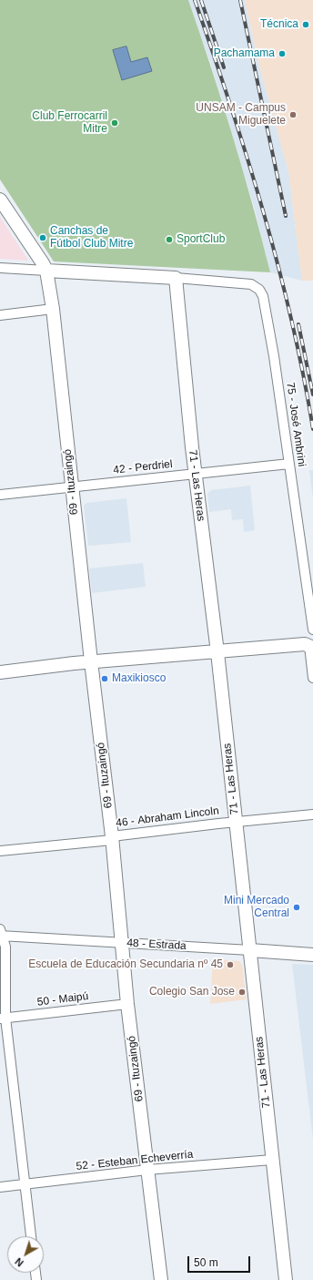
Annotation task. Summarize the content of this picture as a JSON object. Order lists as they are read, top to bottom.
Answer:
{
  "streets": {
    "street": [
      "75 - José Ambrini",
      "42 - Perdriel",
      "69 - Ituzaingó",
      "71 - Las Heras",
      "46 - Abraham Lincoln",
      "48 - Estrada",
      "50 - Maipú",
      "52 - Esteban Echeverría"
    ]
  },
  "crossings": [
    ["75 - José Ambrini", "42 - Perdriel"],
    ["75 - José Ambrini", "71 - Las Heras"],
    ["42 - Perdriel", "69 - Ituzaingó"],
    ["42 - Perdriel", "71 - Las Heras"],
    ["69 - Ituzaingó", "46 - Abraham Lincoln"],
    ["69 - Ituzaingó", "48 - Estrada"],
    ["69 - Ituzaingó", "50 - Maipú"],
    ["69 - Ituzaingó", "52 - Esteban Echeverría"],
    ["71 - Las Heras", "46 - Abraham Lincoln"],
    ["71 - Las Heras", "48 - Estrada"],
    ["71 - Las Heras", "52 - Esteban Echeverría"]
  ],
  "places": [
    "Técnica",
    "Pachamama",
    "UNSAM - Campus Miguelete",
    "Club Ferrocarril Mitre",
    "Canchas de Fútbol Club Mitre",
    "SportClub",
    "Maxikiosco",
    "Mini Mercado Central",
    "Escuela de Educación Secundaria nº 45",
    "Colegio San Jose"
  ],
  "scale_bar": "50 m",
  "north": "bottom left"
}
